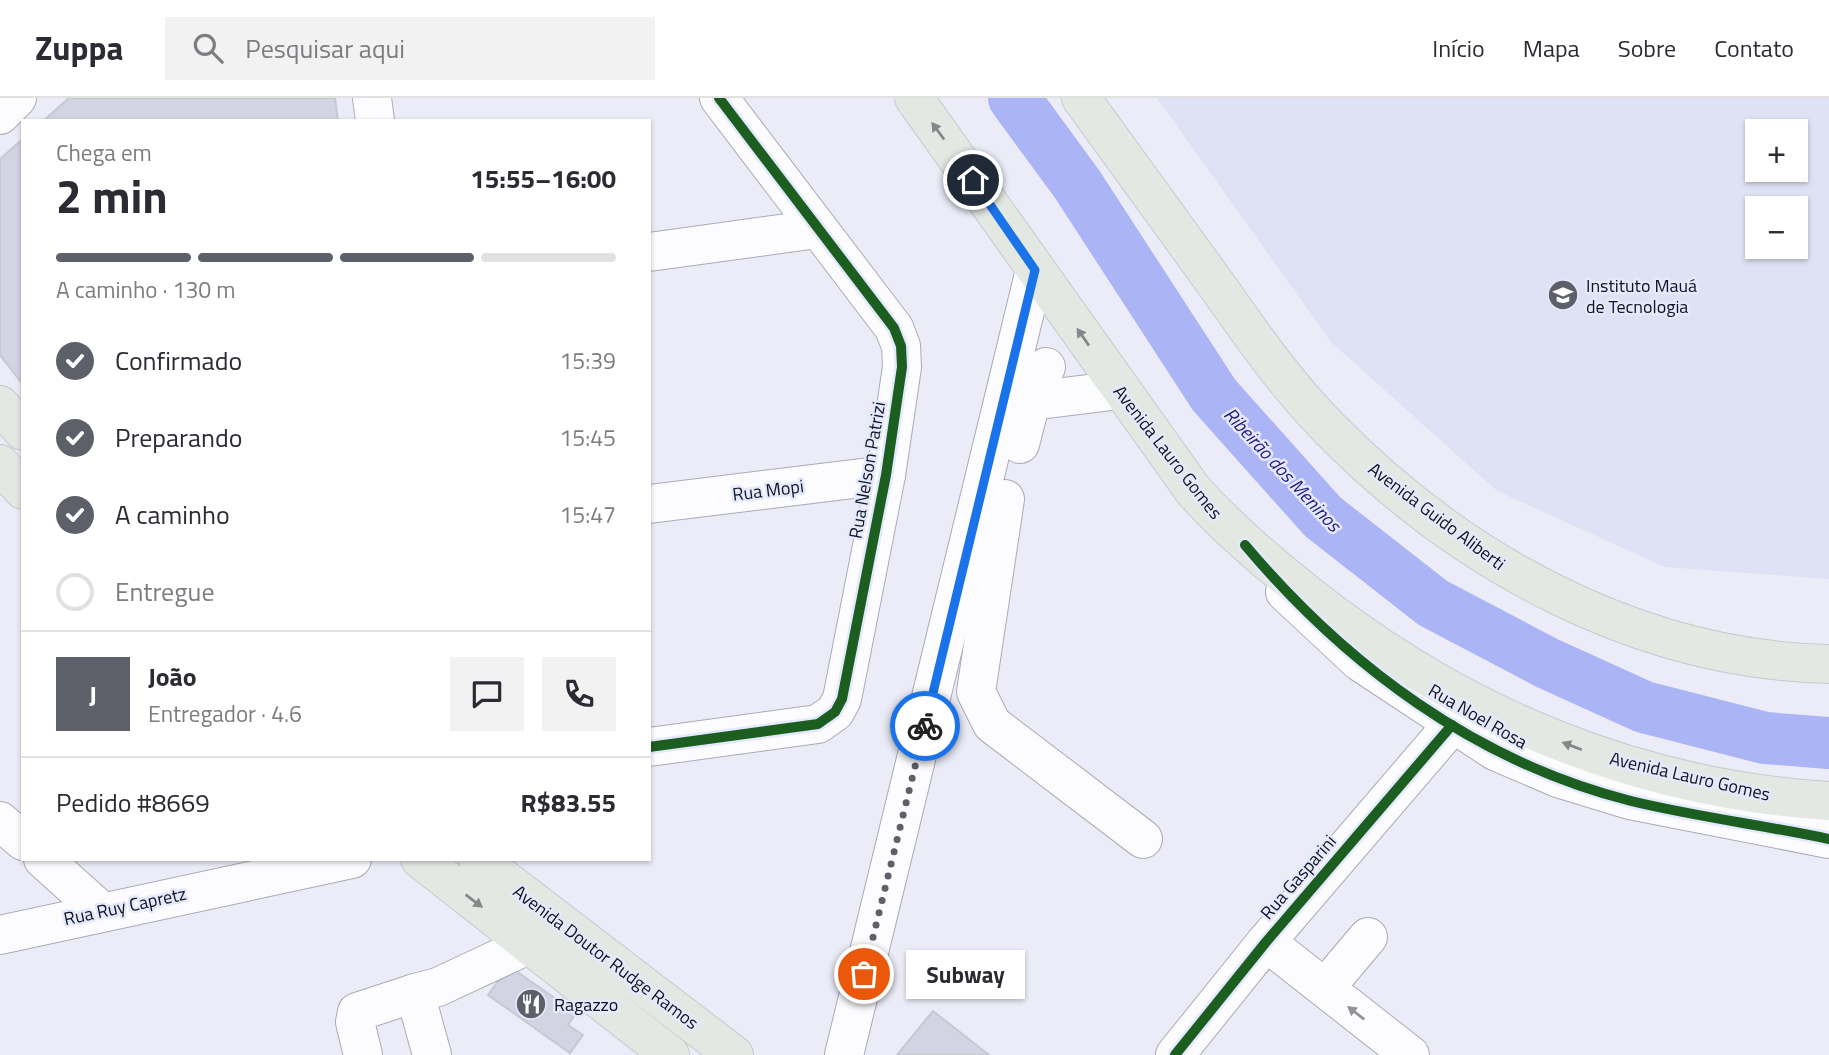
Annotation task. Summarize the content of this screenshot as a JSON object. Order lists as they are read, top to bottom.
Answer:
{
  "streets": {
    "main road": ["Avenida Lauro Gomes", "Avenida Guido Aliberti", "Avenida Doutor Rudge Ramos"],
    "street": [
      "Rua Nelson Patrizi",
      "Rua Mopi",
      "Rua Noel Rosa",
      "Rua Gasparini",
      "Rua Ruy Capretz"
    ]
  },
  "crossings": [
    ["Avenida Lauro Gomes", "Rua Noel Rosa"],
    ["Rua Nelson Patrizi", "Rua Mopi"],
    ["Rua Noel Rosa", "Rua Gasparini"]
  ],
  "one_way": ["Avenida Lauro Gomes"],
  "water": ["Ribeirão dos Meninos"],
  "places": {
    "school or university": ["Instituto Mauá de Tecnologia"],
    "other": ["Subway"],
    "restaurant": ["Ragazzo"]
  },
  "page": {
    "header": "Zuppa",
    "search": "Pesquisar aqui",
    "nav": [
      "Início",
      "Mapa",
      "Sobre",
      "Contato"
    ],
    "map_buttons": ["+", "−"],
    "heading": ["2 min", "Chega em", "15:55–16:00"],
    "panel": [
      "João",
      "Entregador · 4.6",
      "Pedido #8669",
      "R$83.55"
    ],
    "bar": "A caminho · 130 m",
    "list": [
      ["Confirmado", "15:39"],
      ["Preparando", "15:45"],
      ["A caminho", "15:47"],
      "Entregue"
    ],
    "round": "J",
    "bubble": "Subway"
  }
}
